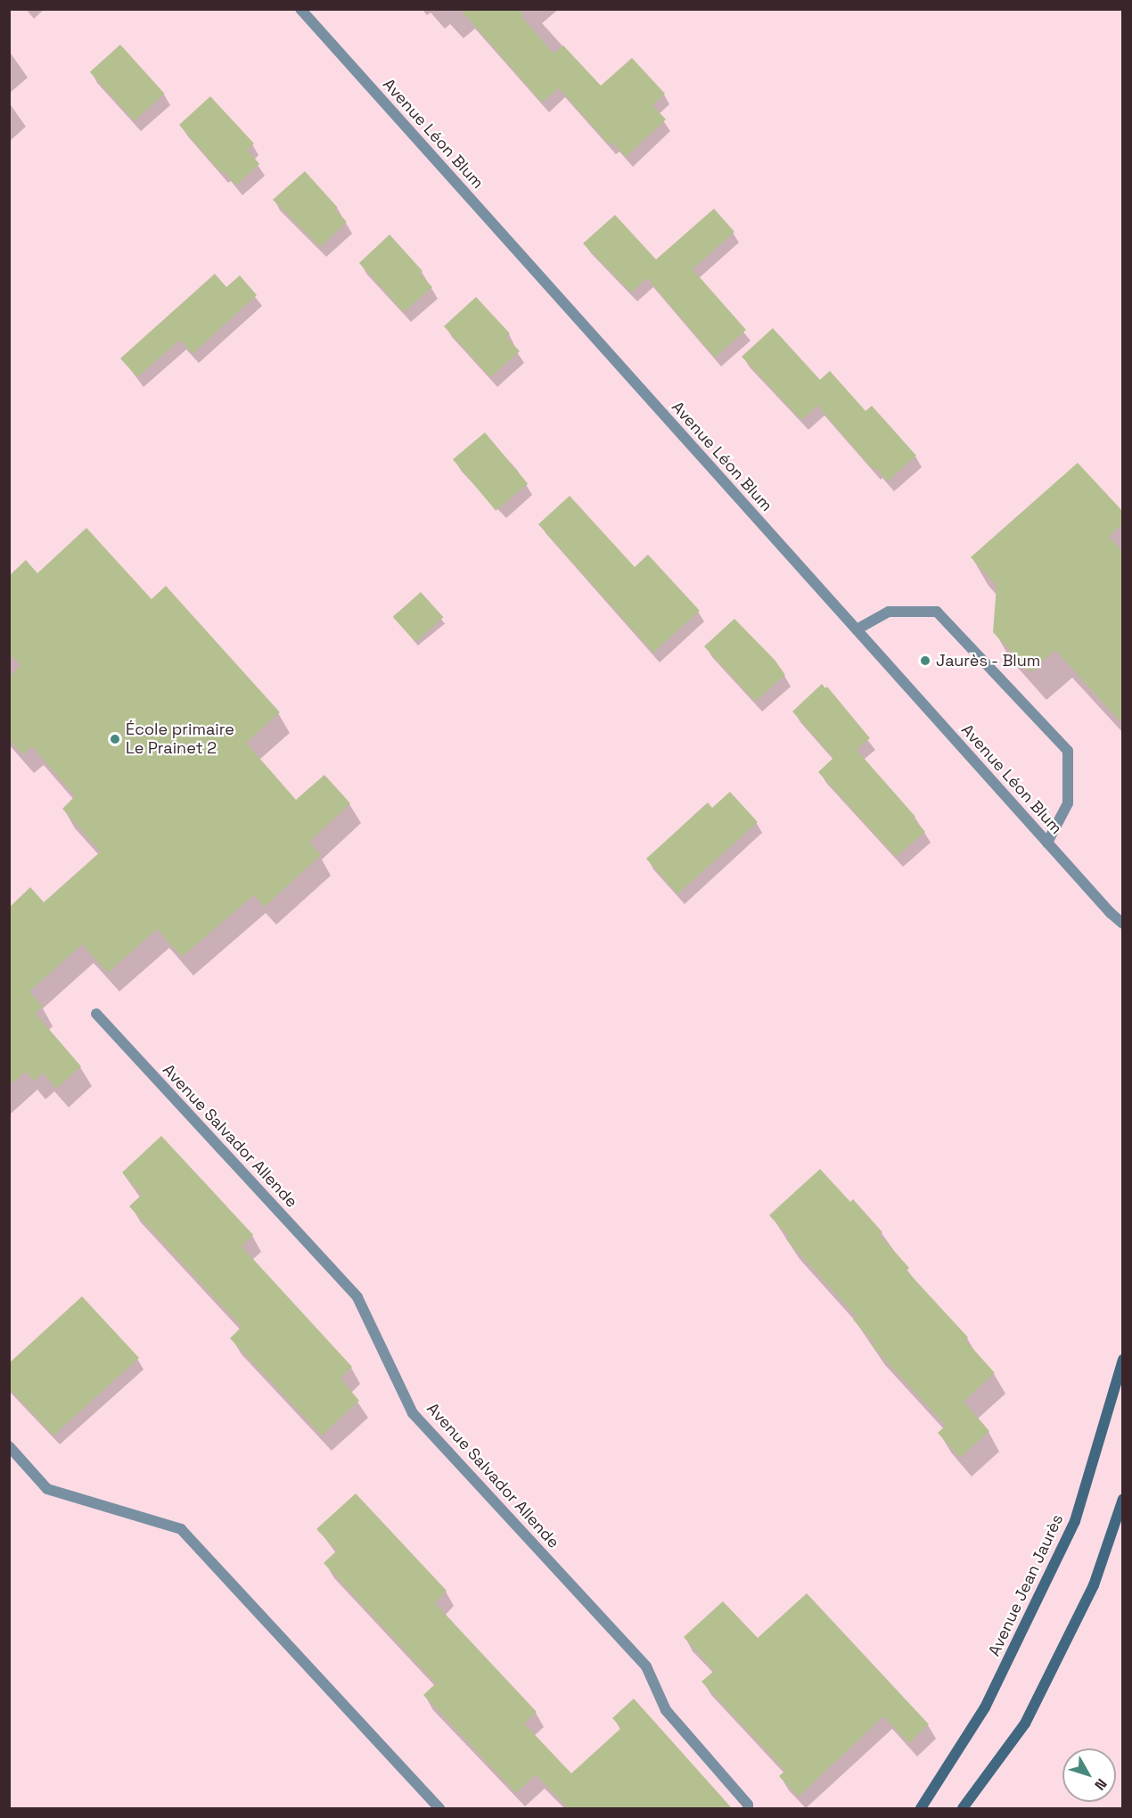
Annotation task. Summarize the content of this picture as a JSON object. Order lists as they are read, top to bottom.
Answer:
{
  "streets": {
    "main road": ["Avenue Jean Jaurès"],
    "street": ["Avenue Léon Blum", "Avenue Salvador Allende"]
  },
  "places": ["Jaurès - Blum", "École primaire Le Prainet 2"],
  "north": "bottom right"
}
